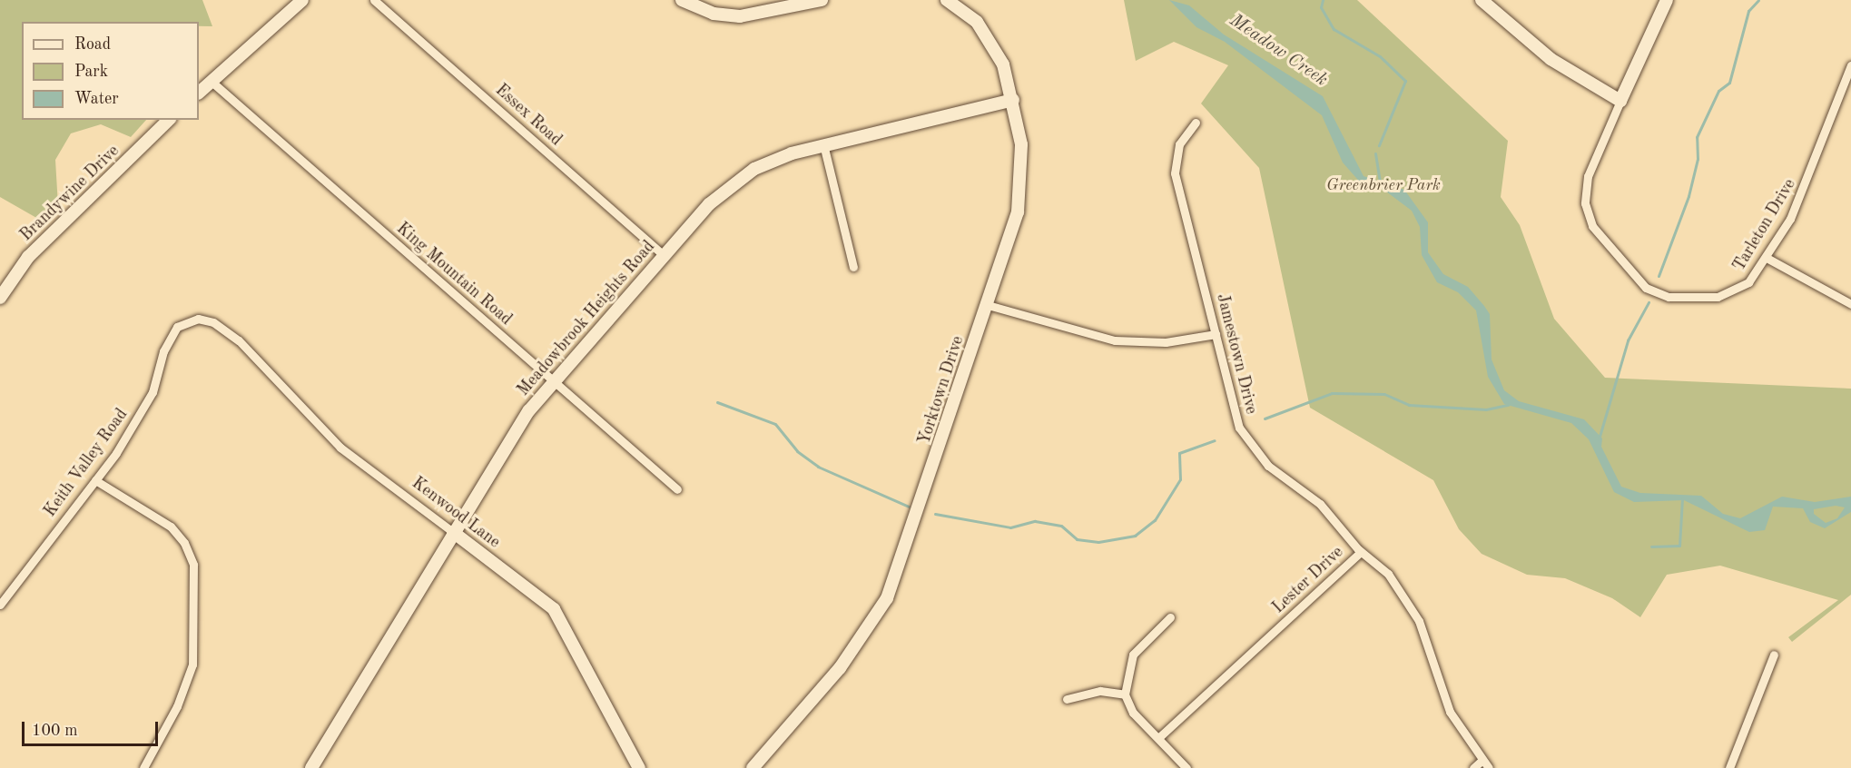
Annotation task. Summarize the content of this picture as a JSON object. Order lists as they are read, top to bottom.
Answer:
{
  "streets": {
    "street": [
      "Essex Road",
      "Brandywine Drive",
      "Tarleton Drive",
      "King Mountain Road",
      "Meadowbrook Heights Road",
      "Jamestown Drive",
      "Yorktown Drive",
      "Keith Valley Road",
      "Kenwood Lane",
      "Lester Drive"
    ]
  },
  "crossings": [
    ["Essex Road", "Meadowbrook Heights Road"],
    ["King Mountain Road", "Meadowbrook Heights Road"],
    ["Meadowbrook Heights Road", "Yorktown Drive"],
    ["Meadowbrook Heights Road", "Kenwood Lane"],
    ["Jamestown Drive", "Lester Drive"],
    ["Keith Valley Road", "Kenwood Lane"]
  ],
  "water": ["Meadow Creek"],
  "parks": ["Greenbrier Park"],
  "legend": ["Road", "Park", "Water"],
  "scale_bar": "100 m"
}
